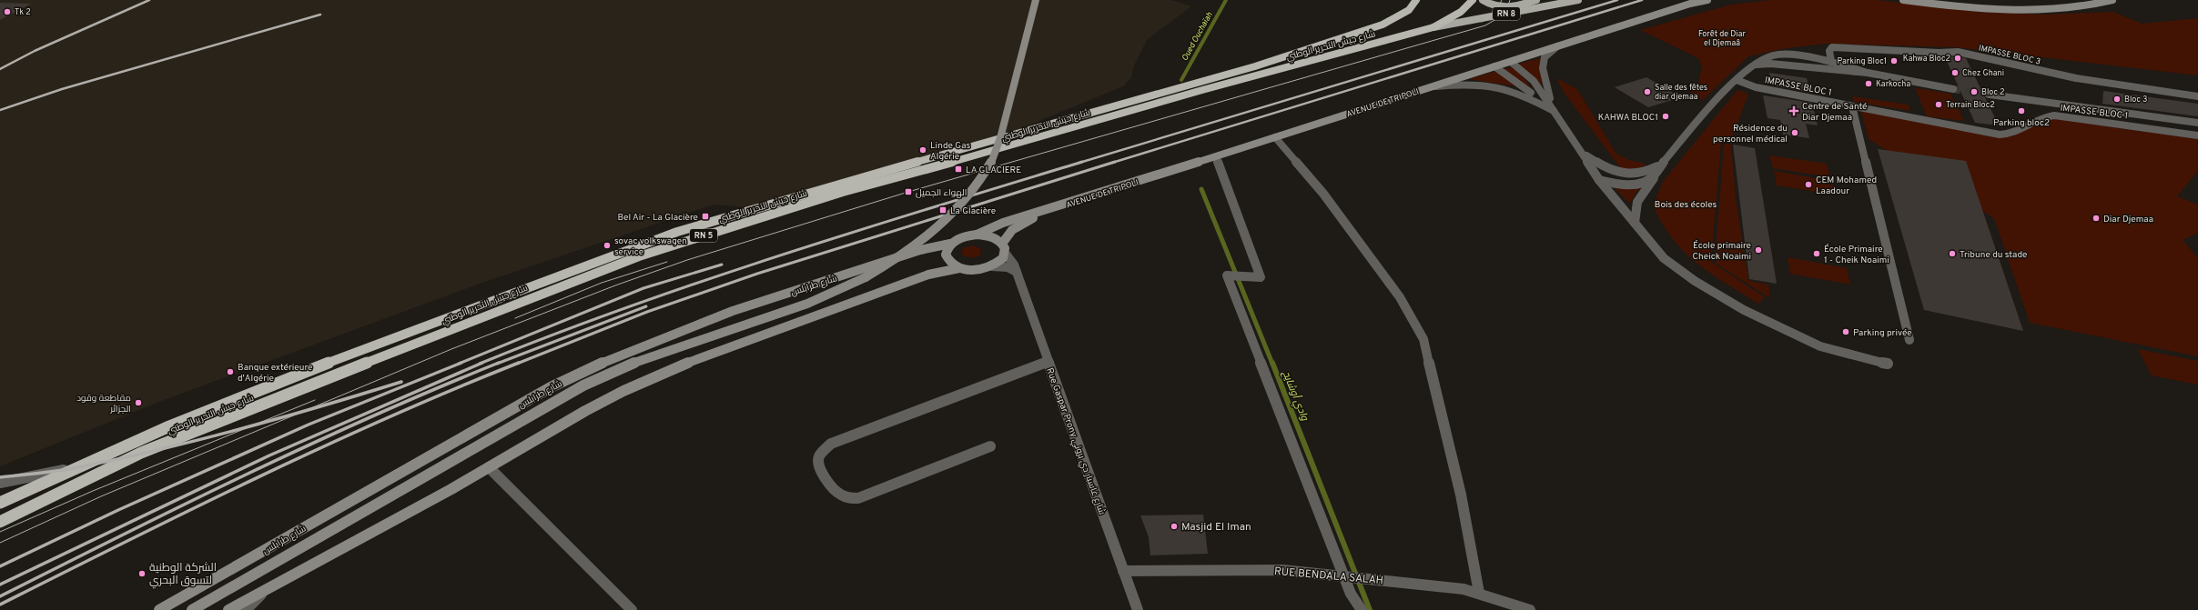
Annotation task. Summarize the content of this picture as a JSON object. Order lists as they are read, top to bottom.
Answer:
{
  "streets": {
    "highway": ["شارع جيش التحرير الوطني", "RN 5"],
    "main road": ["RN 8", "AVENUE DE TRIPOLI", "شارع طرابلس"],
    "street": [
      "IMPASSE BLOC 3",
      "IMPASSE BLOC 1",
      "Rue Gaspar Prony شارع غاسبار دي بروني",
      "RUE BENDALA SALAH"
    ]
  },
  "crossings": [
    ["RN 8", "شارع جيش التحرير الوطني"],
    ["RN 8", "RN 5"],
    ["شارع جيش التحرير الوطني", "RN 5"],
    ["AVENUE DE TRIPOLI", "شارع طرابلس"],
    ["AVENUE DE TRIPOLI", "Rue Gaspar Prony شارع غاسبار دي بروني"],
    ["شارع طرابلس", "Rue Gaspar Prony شارع غاسبار دي بروني"],
    ["Rue Gaspar Prony شارع غاسبار دي بروني", "RUE BENDALA SALAH"]
  ],
  "water": ["Oued Ouchaïah", "وادي أوشايح"],
  "parks": ["Forêt de Diar el Djemaâ", "Bois des écoles"],
  "places": {
    "other": [
      "Tk 2",
      "Kahwa Bloc2",
      "Parking Bloc1",
      "Chez Ghani",
      "Karkocha",
      "Salle des fêtes diar djemaa",
      "Bloc 2",
      "Bloc 3",
      "Terrain Bloc2",
      "Parking bloc2",
      "KAHWA BLOC1",
      "Résidence du personnel médical",
      "Linde Gas Algérie",
      "CEM Mohamed Laadour",
      "Diar Djemaa",
      "sovac volkswagen service",
      "École primaire Cheick Noaimi",
      "École Primaire 1 - Cheik Noaimi",
      "Tribune du stade",
      "Parking privée",
      "Banque extérieure d'Algérie",
      "مقاطعة وقود الجزائر",
      "Masjid El Iman",
      "الشركة الوطنية لتسوق البحري"
    ],
    "health": ["Centre de Santé Diar Djemaa"],
    "transit": [
      "LA GLACIERE",
      "الهواء الجميل",
      "La Glacière",
      "Bel Air - La Glacière"
    ]
  }
}
